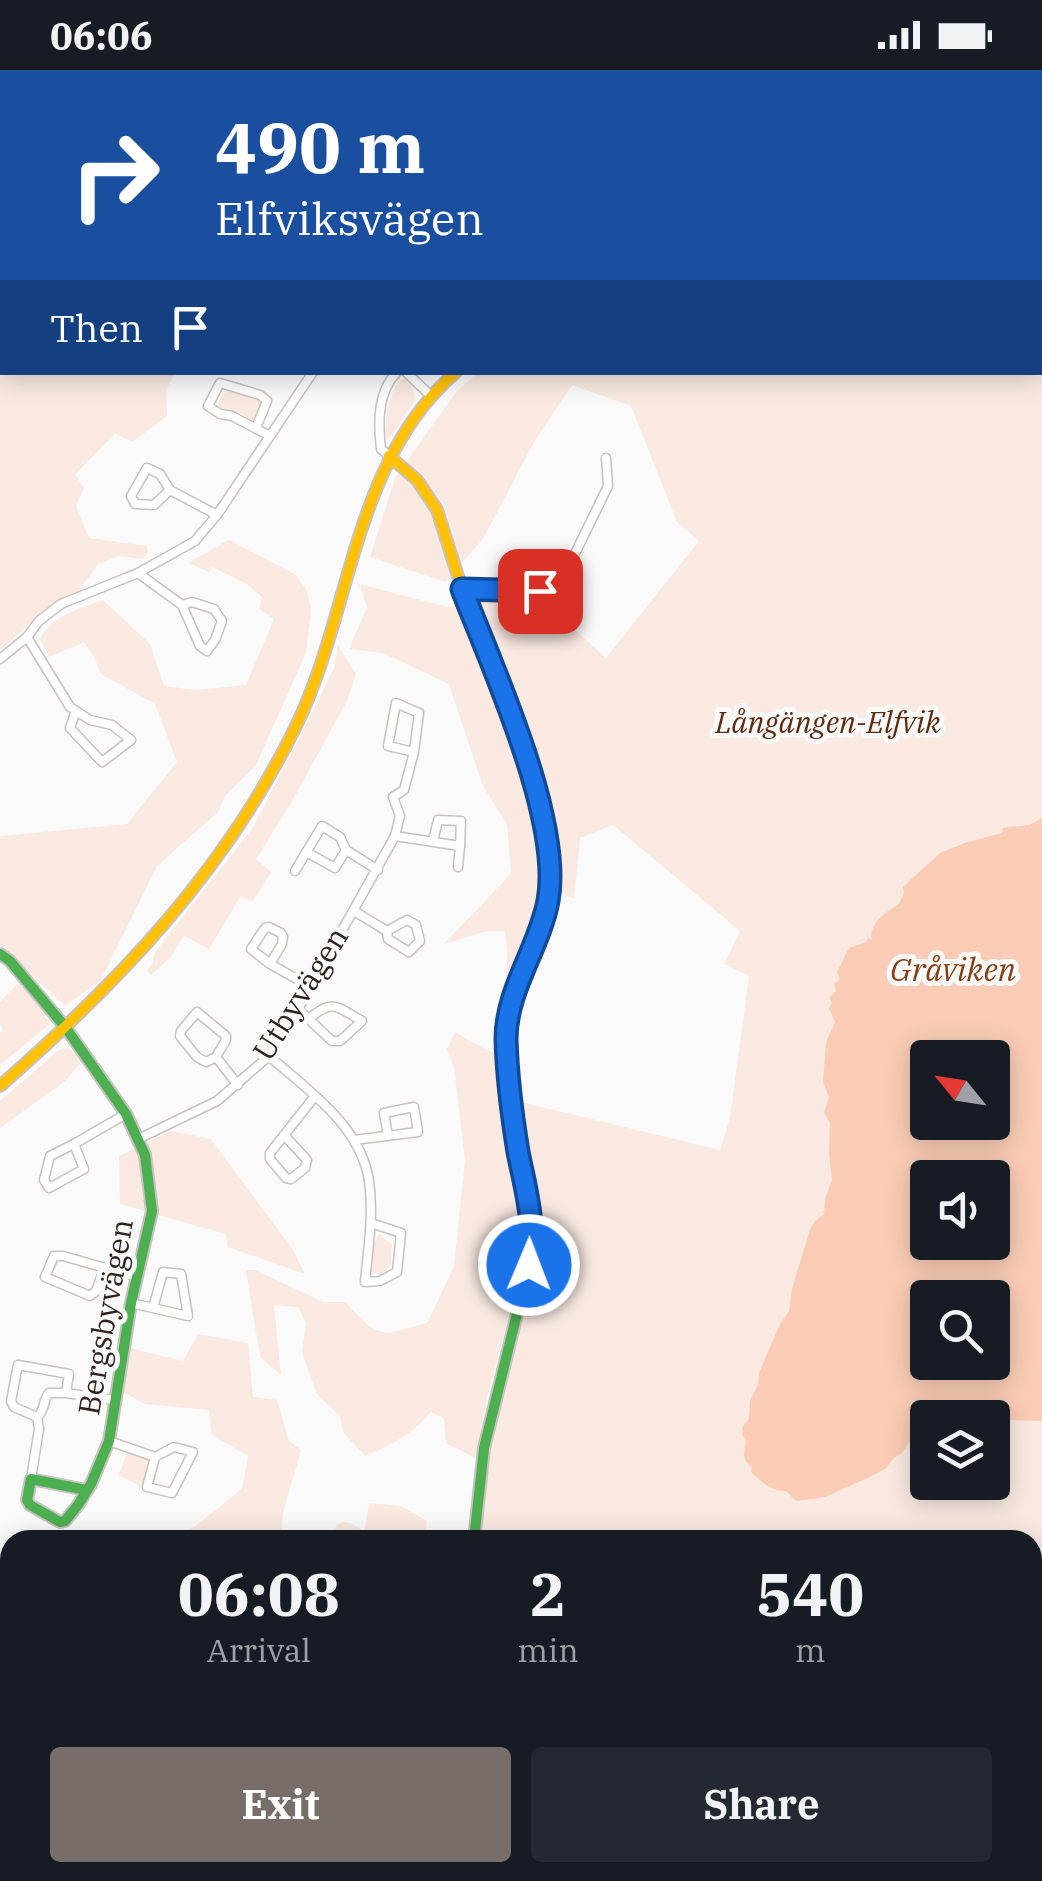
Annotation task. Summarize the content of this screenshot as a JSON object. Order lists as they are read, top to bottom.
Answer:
{
  "streets": {
    "street": ["Utbyvägen", "Bergsbyvägen"]
  },
  "crossings": [
    ["Utbyvägen", "Bergsbyvägen"]
  ],
  "water": ["Gråviken"],
  "parks": ["Långängen-Elfvik"],
  "north": "top left",
  "page": {
    "status": "06:06",
    "turn": ["490 m", "Elfviksvägen"],
    "then": "Then",
    "eta": [
      "06:08",
      "Arrival",
      "2",
      "min",
      "540",
      "m"
    ],
    "buttons": ["Exit", "Share"]
  }
}
